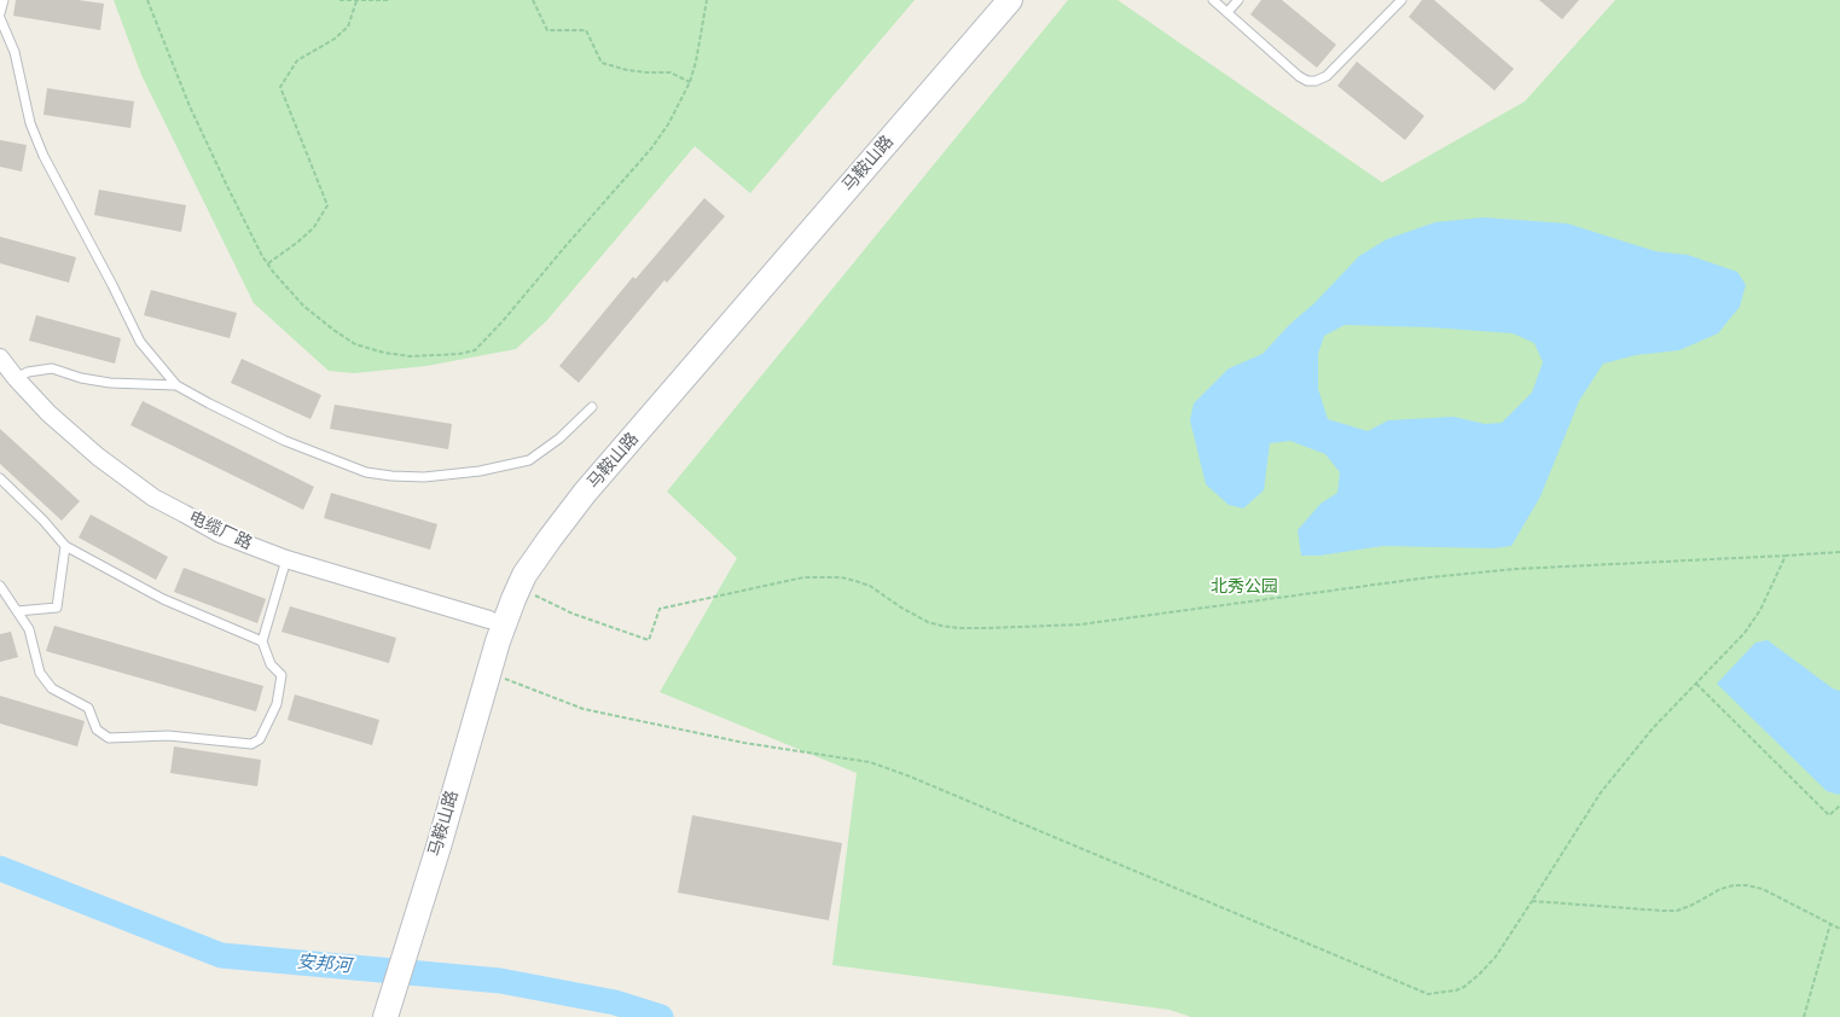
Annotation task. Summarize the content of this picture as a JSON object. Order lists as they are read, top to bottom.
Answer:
{
  "streets": {
    "main road": ["马鞍山路"],
    "street": ["电缆厂路"]
  },
  "crossings": [
    ["马鞍山路", "电缆厂路"]
  ],
  "water": ["安邦河"],
  "parks": ["北秀公园"]
}
